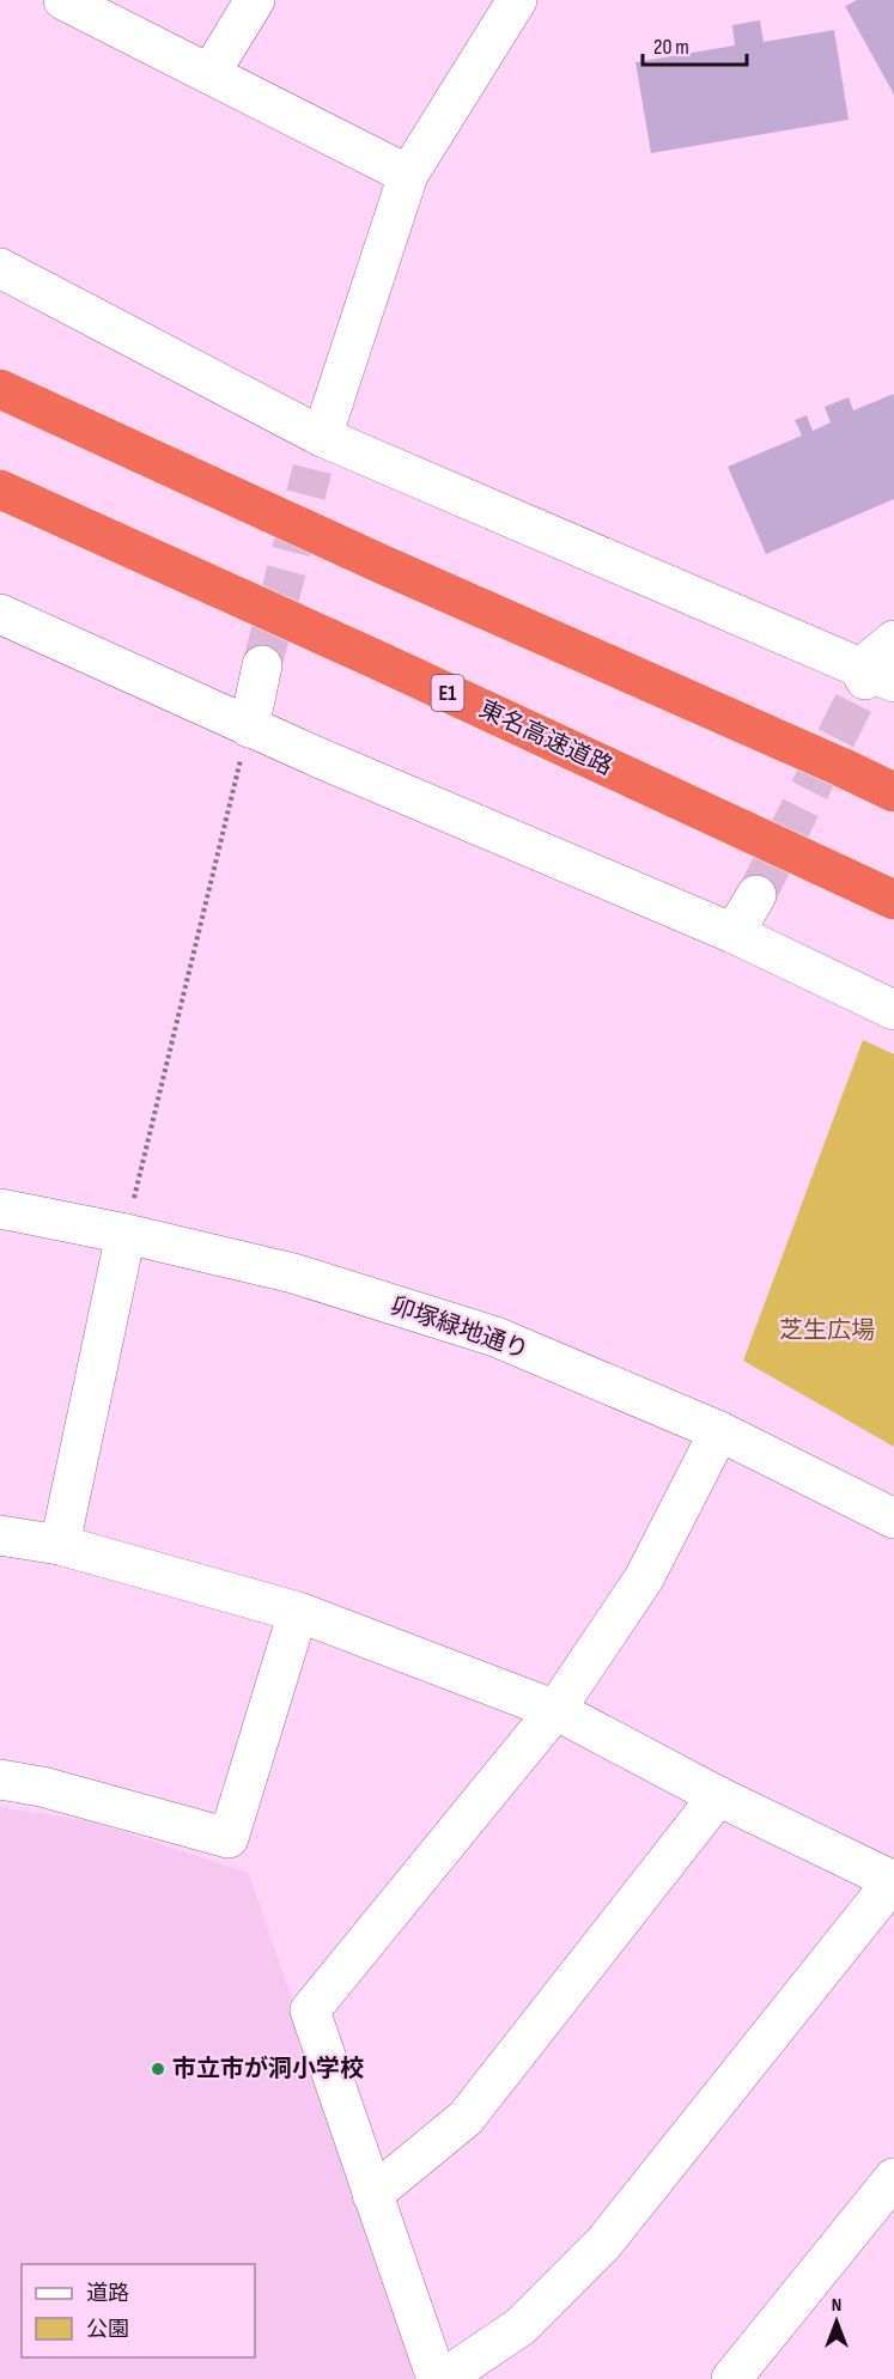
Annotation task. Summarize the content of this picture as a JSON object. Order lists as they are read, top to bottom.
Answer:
{
  "streets": {
    "highway": ["E1", "東名高速道路"],
    "street": ["卯塚緑地通り"]
  },
  "parks": ["芝生広場"],
  "places": ["市立市が洞小学校"],
  "legend": ["道路", "公園"],
  "scale_bar": "20 m",
  "north": "top"
}
